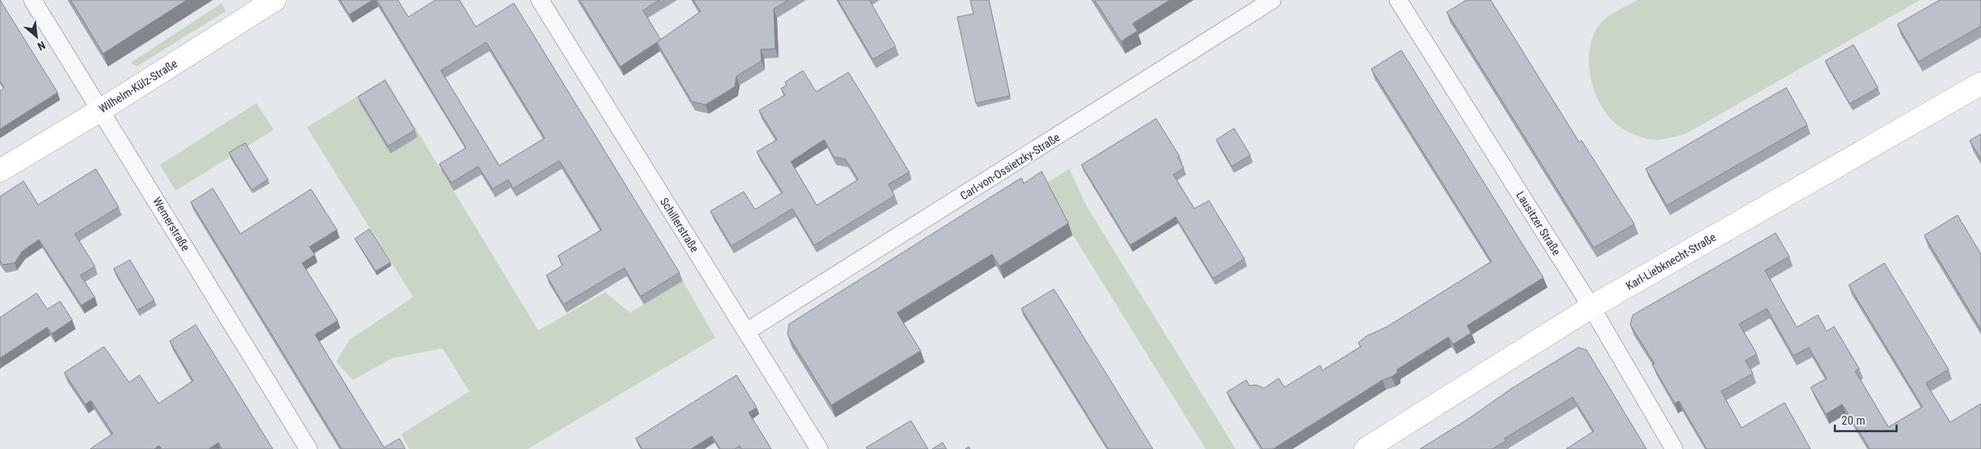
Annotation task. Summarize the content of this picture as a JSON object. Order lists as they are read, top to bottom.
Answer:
{
  "streets": {
    "main road": ["Wilhelm-Külz-Straße", "Karl-Liebknecht-Straße"],
    "street": [
      "Carl-von-Ossietzky-Straße",
      "Lausitzer Straße",
      "Wernerstraße",
      "Schillerstraße"
    ]
  },
  "crossings": [
    ["Wilhelm-Külz-Straße", "Wernerstraße"],
    ["Carl-von-Ossietzky-Straße", "Schillerstraße"],
    ["Lausitzer Straße", "Karl-Liebknecht-Straße"]
  ],
  "scale_bar": "20 m",
  "north": "bottom right"
}
